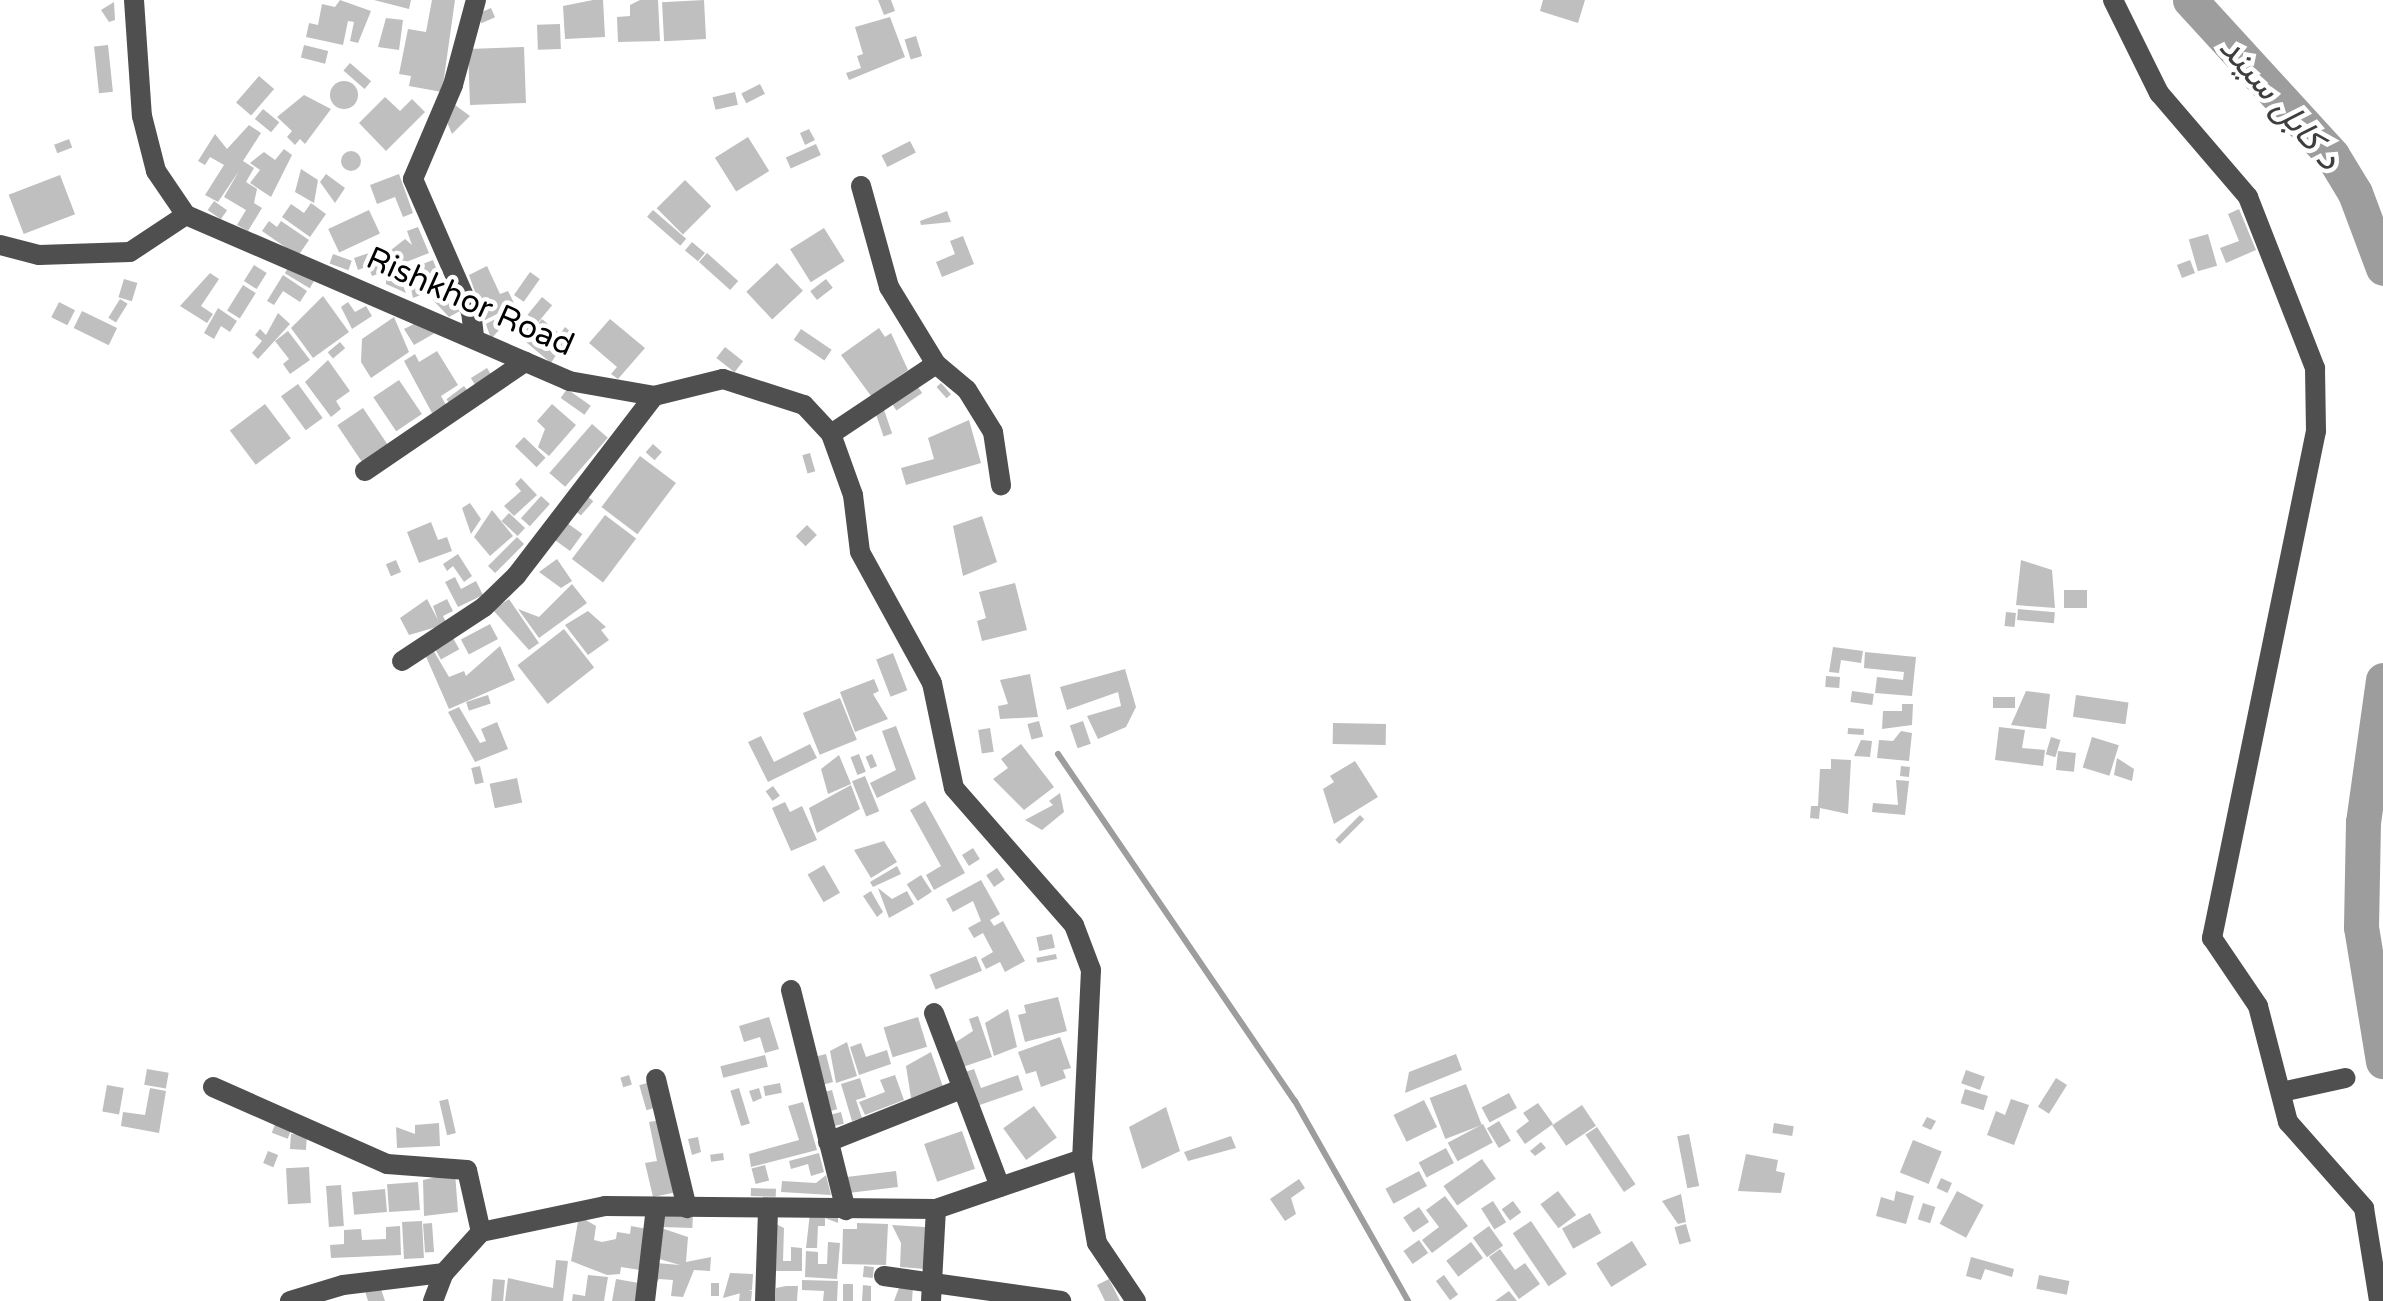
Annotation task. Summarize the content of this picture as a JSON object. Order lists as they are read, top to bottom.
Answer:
{
  "streets": {
    "street": ["Rishkhor Road"]
  },
  "water": ["د کابل سيند"]
}
